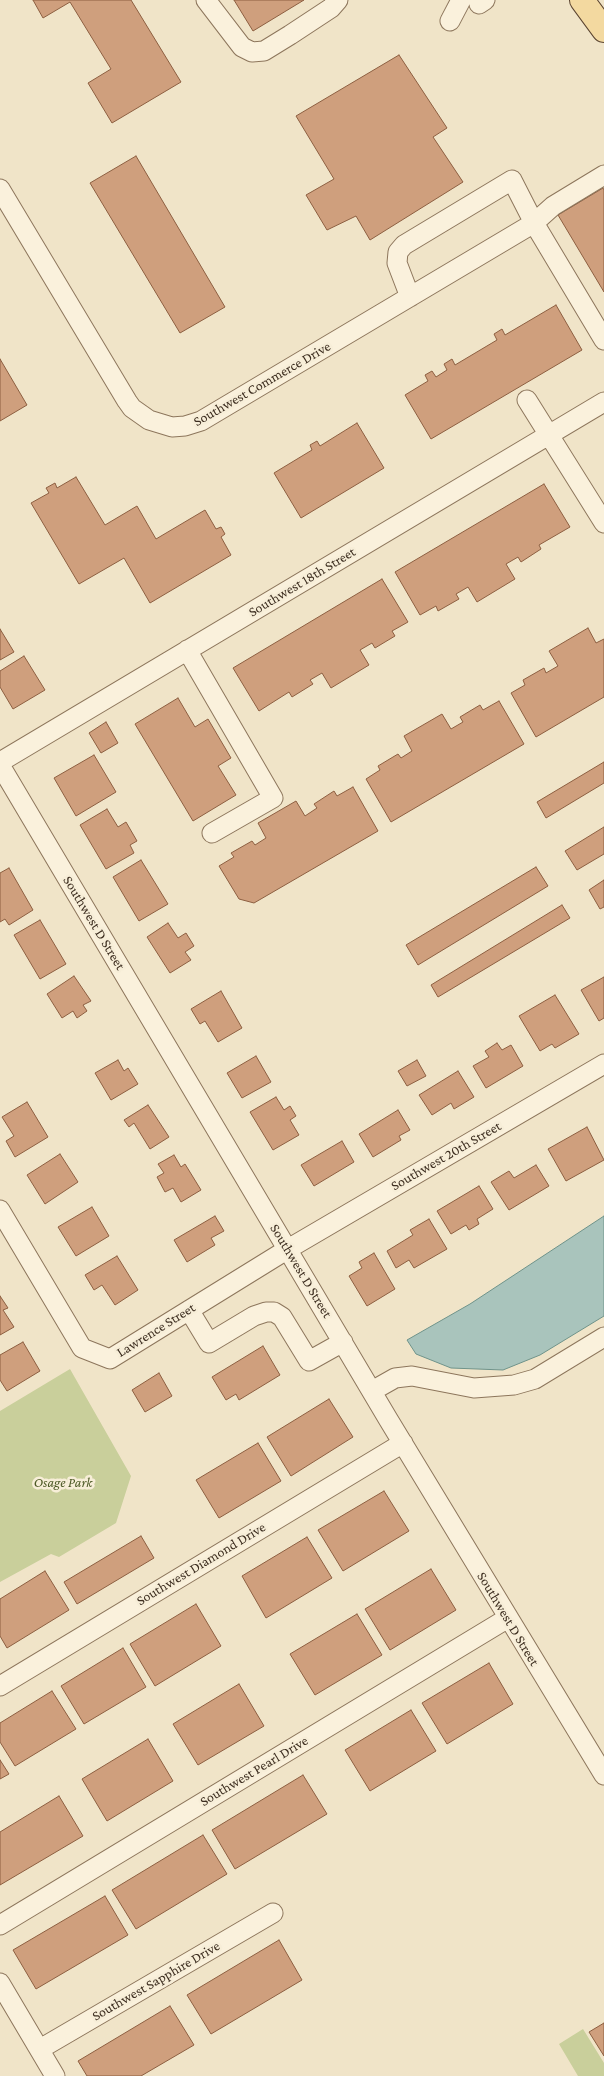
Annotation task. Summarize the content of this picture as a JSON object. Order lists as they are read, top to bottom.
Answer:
{
  "streets": {
    "street": [
      "Southwest Commerce Drive",
      "Southwest 18th Street",
      "Southwest D Street",
      "Southwest 20th Street",
      "Lawrence Street",
      "Southwest Diamond Drive",
      "Southwest Pearl Drive",
      "Southwest Sapphire Drive"
    ]
  },
  "crossings": [
    ["Southwest 18th Street", "Southwest D Street"],
    ["Southwest D Street", "Southwest 20th Street"],
    ["Southwest D Street", "Lawrence Street"],
    ["Southwest D Street", "Southwest Diamond Drive"],
    ["Southwest D Street", "Southwest Pearl Drive"],
    ["Southwest 20th Street", "Lawrence Street"]
  ],
  "parks": ["Osage Park"]
}
